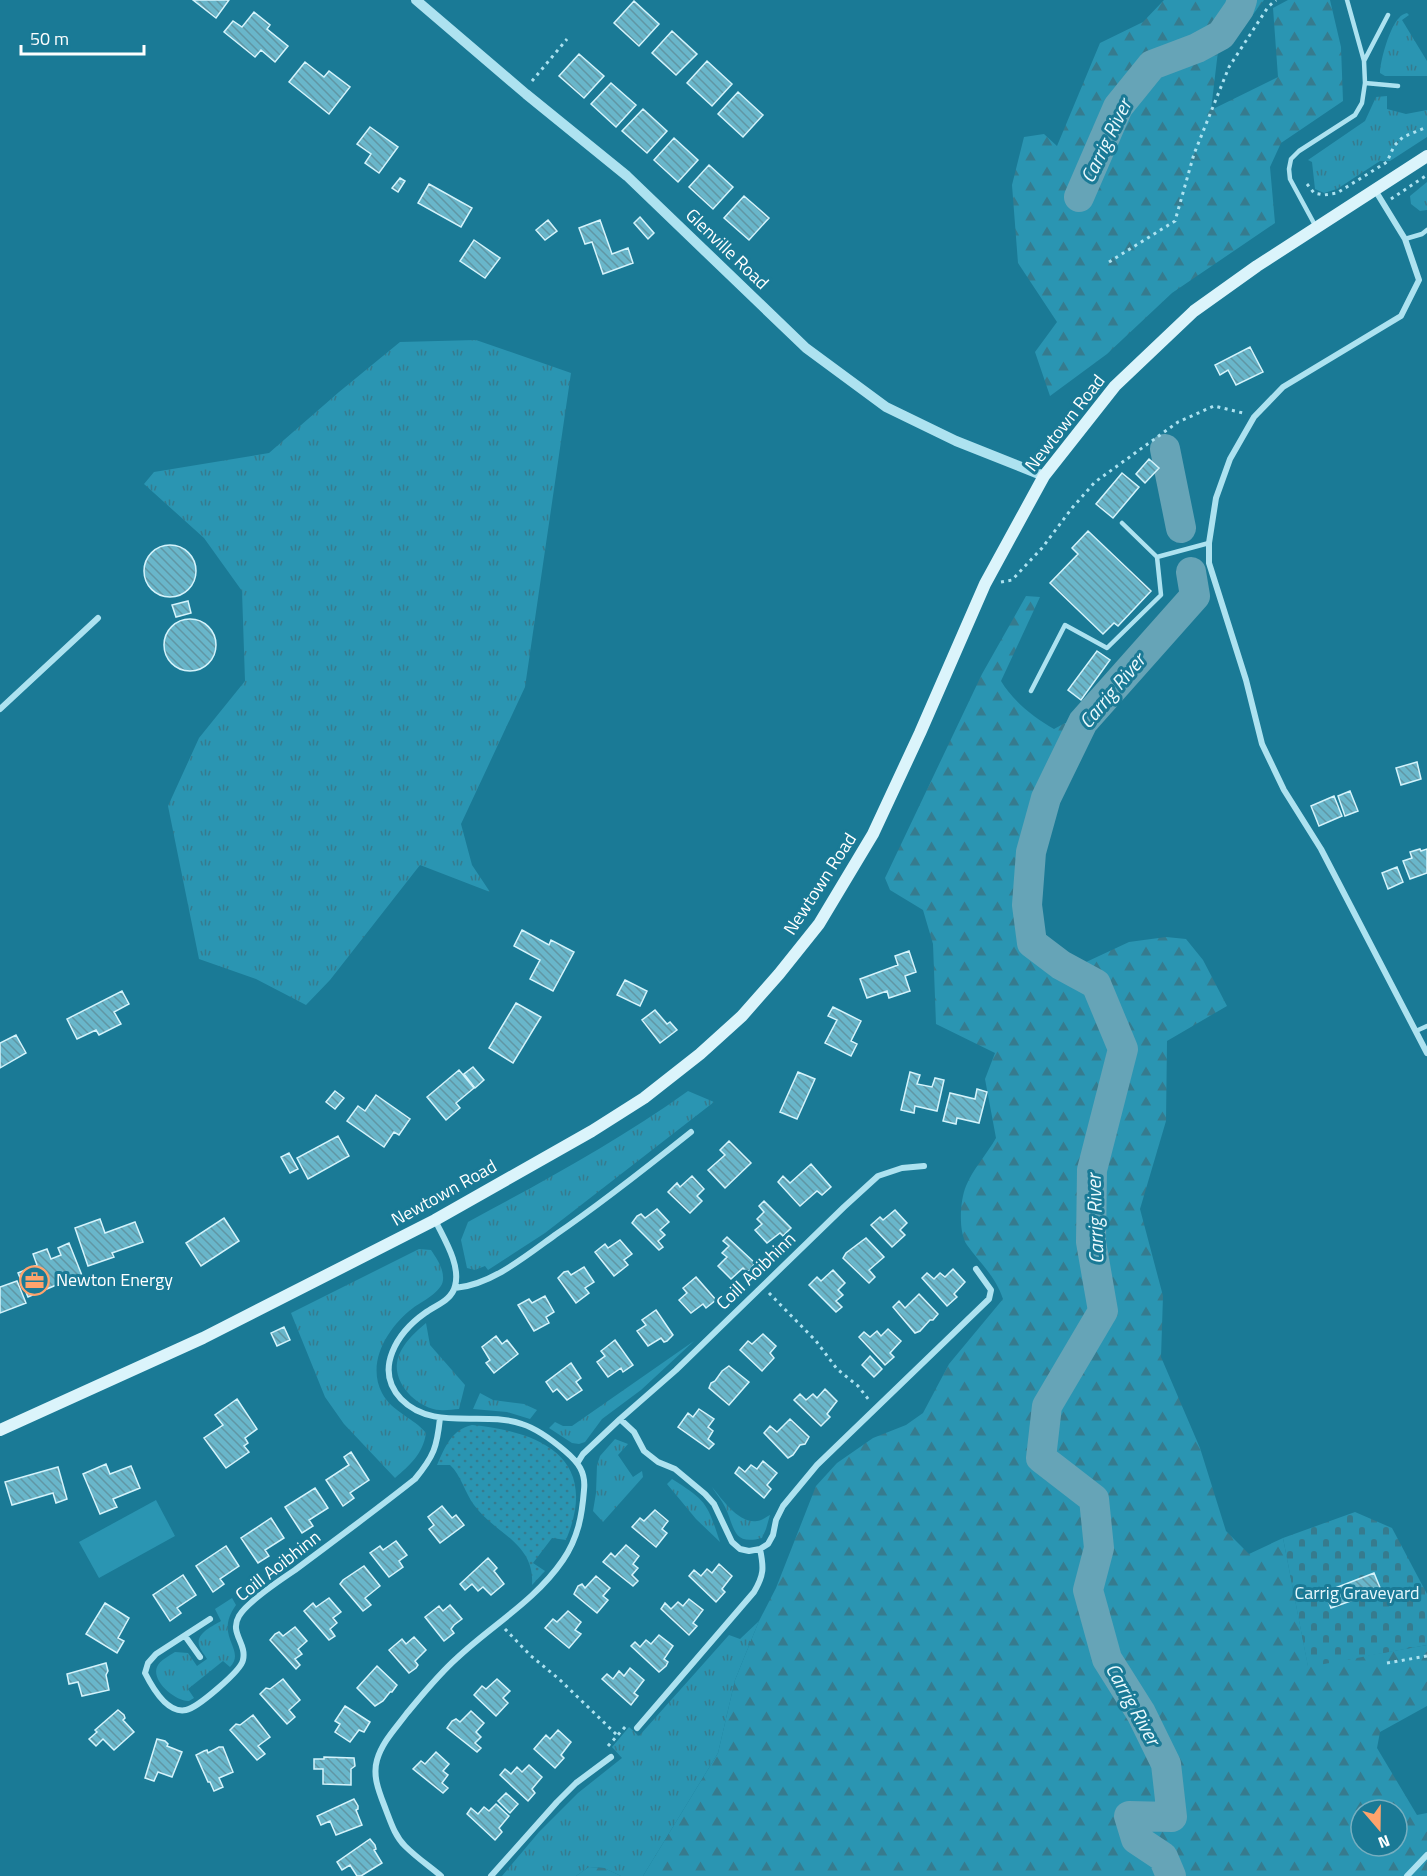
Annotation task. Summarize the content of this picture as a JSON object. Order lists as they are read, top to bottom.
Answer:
{
  "streets": {
    "main road": ["Newtown Road"],
    "street": ["Glenville Road", "Coill Aoibhinn"]
  },
  "crossings": [
    ["Glenville Road", "Newtown Road"]
  ],
  "water": ["Carrig River"],
  "parks": ["Carrig Graveyard"],
  "places": {
    "office": ["Newton Energy"]
  },
  "scale_bar": "50 m",
  "north": "bottom"
}
